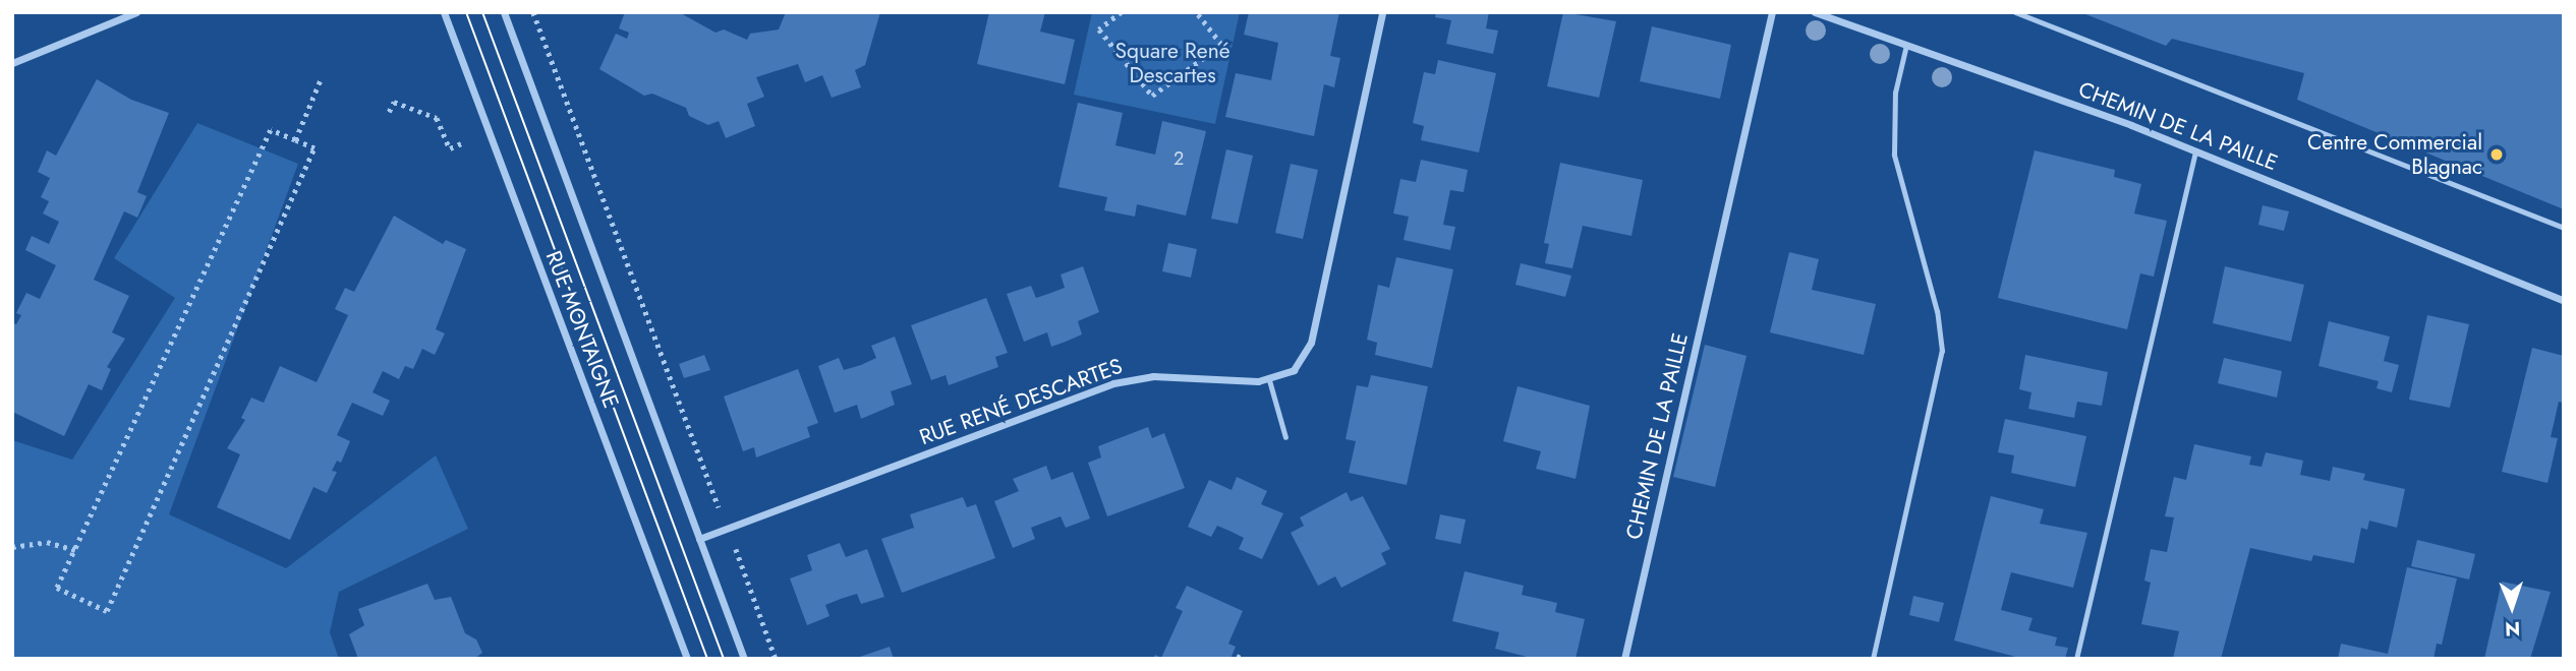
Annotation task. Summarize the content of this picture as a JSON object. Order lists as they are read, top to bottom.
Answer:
{
  "streets": {
    "street": ["CHEMIN DE LA PAILLE", "RUE MONTAIGNE", "RUE RENÉ DESCARTES"]
  },
  "crossings": [
    ["RUE MONTAIGNE", "RUE RENÉ DESCARTES"]
  ],
  "parks": ["Square René Descartes"],
  "places": ["Centre Commercial Blagnac"],
  "house_numbers": ["2"],
  "north": "bottom"
}
